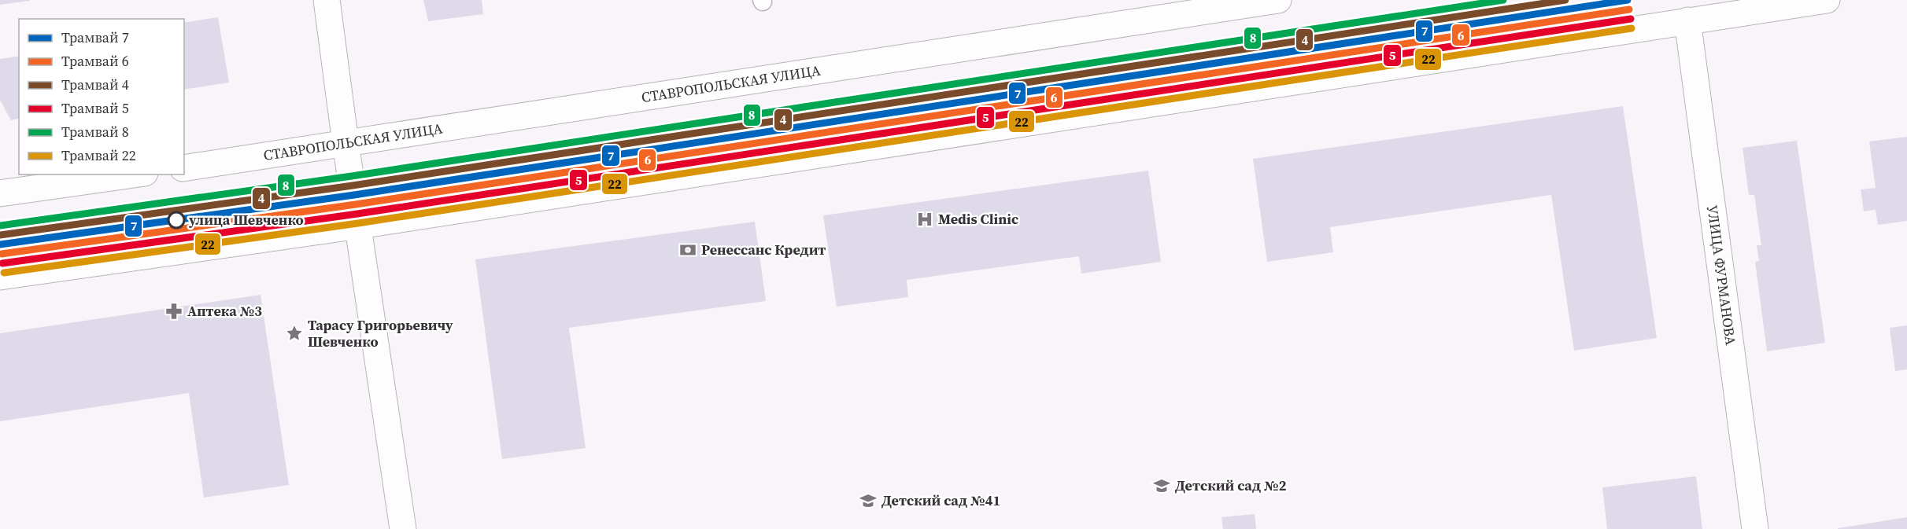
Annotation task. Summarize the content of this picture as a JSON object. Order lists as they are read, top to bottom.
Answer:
{
  "streets": {
    "main road": ["СТАВРОПОЛЬСКАЯ УЛИЦА", "УЛИЦА ФУРМАНОВА"]
  },
  "places": {
    "hospital": ["Medis Clinic"],
    "other": ["улица Шевченко"],
    "bank": ["Ренессанс Кредит"],
    "pharmacy": ["Аптека №3"],
    "place": ["Тарасу Григорьевичу Шевченко"],
    "school or university": ["Детский сад №2", "Детский сад №41"]
  },
  "lines": [
    "tram line 7",
    "tram line 4",
    "tram line 8",
    "tram line 6",
    "tram line 5",
    "tram line 22"
  ],
  "legend": [
    "Трамвай 7",
    "Трамвай 6",
    "Трамвай 4",
    "Трамвай 5",
    "Трамвай 8",
    "Трамвай 22"
  ]
}
